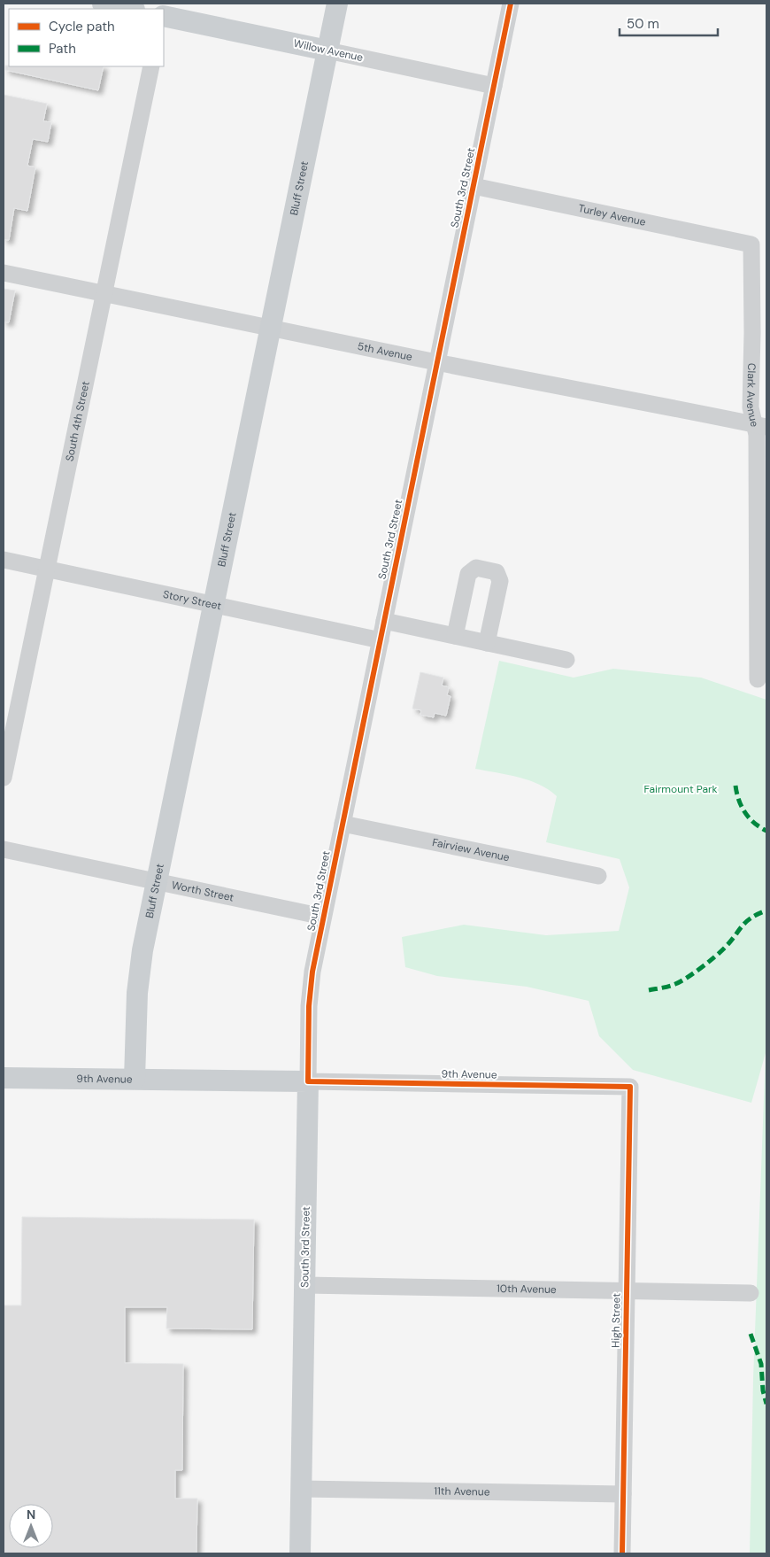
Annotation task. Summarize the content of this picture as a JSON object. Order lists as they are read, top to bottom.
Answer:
{
  "streets": {
    "main road": [
      "Willow Avenue",
      "South 3rd Street",
      "Bluff Street",
      "9th Avenue"
    ],
    "street": [
      "Turley Avenue",
      "5th Avenue",
      "Clark Avenue",
      "South 4th Street",
      "Story Street",
      "Fairview Avenue",
      "Worth Street",
      "10th Avenue",
      "High Street",
      "11th Avenue"
    ]
  },
  "crossings": [
    ["Willow Avenue", "South 3rd Street"],
    ["Willow Avenue", "Bluff Street"],
    ["South 3rd Street", "Turley Avenue"],
    ["South 3rd Street", "5th Avenue"],
    ["South 3rd Street", "Story Street"],
    ["South 3rd Street", "Fairview Avenue"],
    ["South 3rd Street", "Worth Street"],
    ["South 3rd Street", "9th Avenue"],
    ["South 3rd Street", "10th Avenue"],
    ["South 3rd Street", "11th Avenue"],
    ["Bluff Street", "5th Avenue"],
    ["Bluff Street", "Story Street"],
    ["Bluff Street", "Worth Street"],
    ["Bluff Street", "9th Avenue"],
    ["Turley Avenue", "Clark Avenue"],
    ["5th Avenue", "Clark Avenue"],
    ["5th Avenue", "South 4th Street"],
    ["South 4th Street", "Story Street"],
    ["9th Avenue", "High Street"],
    ["10th Avenue", "High Street"],
    ["High Street", "11th Avenue"]
  ],
  "parks": ["Fairmount Park"],
  "legend": ["Cycle path", "Path"],
  "scale_bar": "50 m",
  "north": "top"
}
